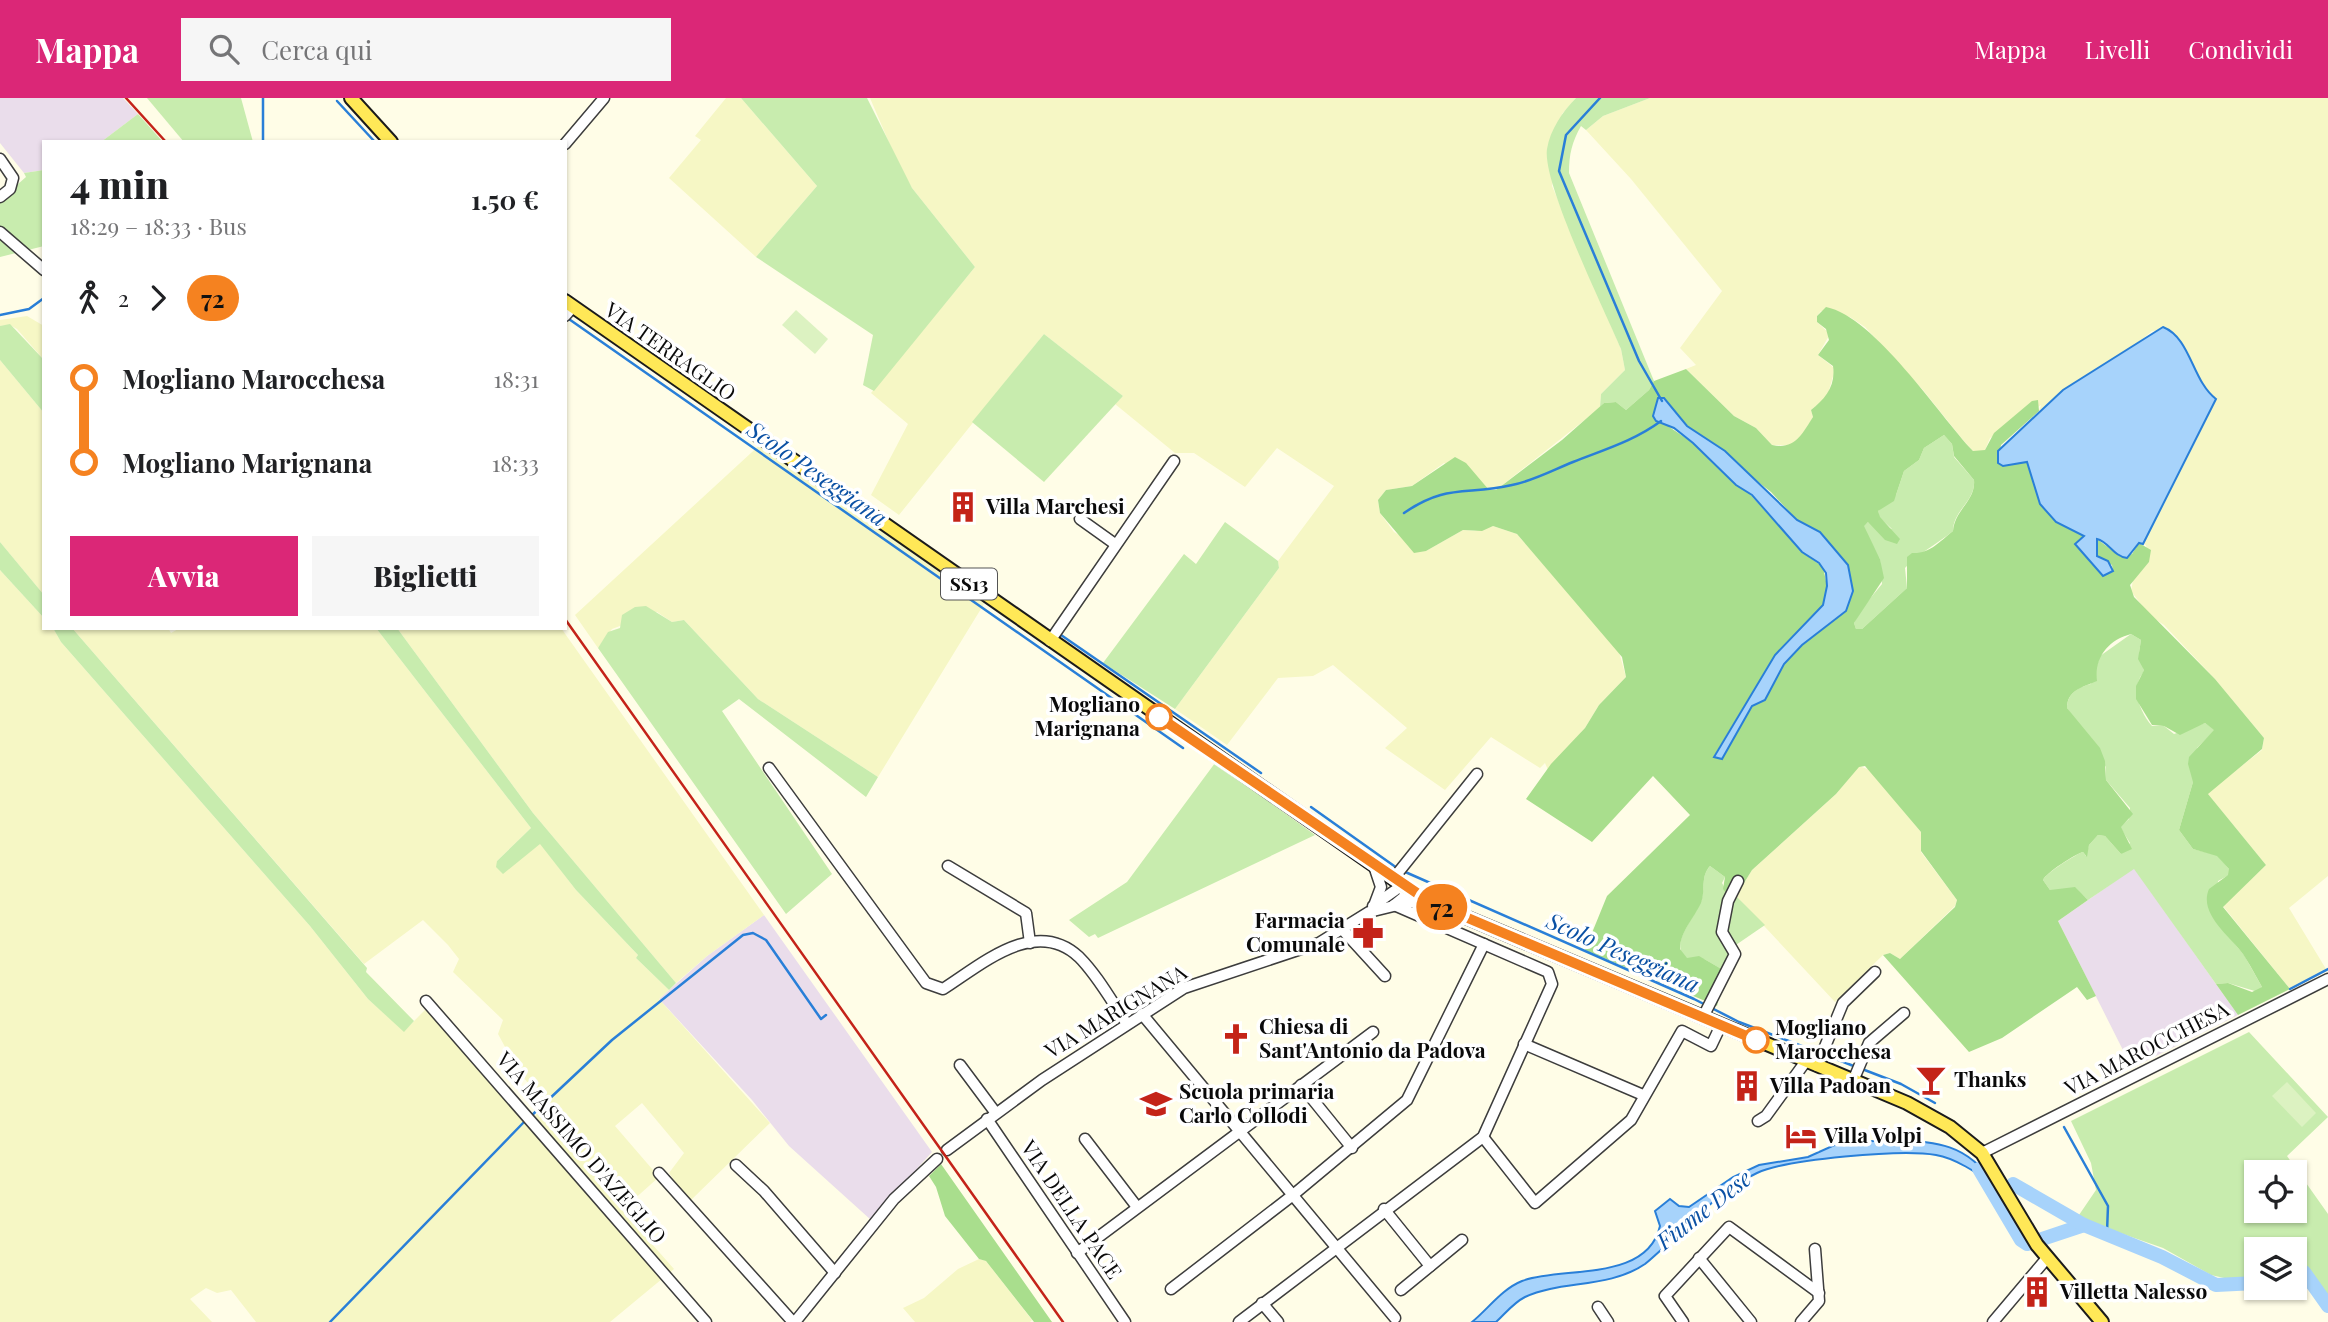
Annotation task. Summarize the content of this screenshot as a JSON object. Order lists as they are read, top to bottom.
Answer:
{
  "streets": {
    "main road": ["VIA TERRAGLIO", "SS13"],
    "street": [
      "VIA MARIGNANA",
      "VIA MAROCCHESA",
      "VIA MASSIMO D'AZEGLIO",
      "VIA DELLA PACE"
    ]
  },
  "crossings": [
    ["VIA TERRAGLIO", "VIA MARIGNANA"],
    ["VIA TERRAGLIO", "VIA MAROCCHESA"],
    ["VIA MARIGNANA", "VIA DELLA PACE"]
  ],
  "water": ["Scolo Peseggiana", "Fiume Dese"],
  "places": {
    "building": ["Villa Marchesi", "Villa Padoan", "Villetta Nalesso"],
    "other": ["Mogliano Marignana", "Mogliano Marocchesa"],
    "pharmacy": ["Farmacia Comunale"],
    "church": ["Chiesa di Sant'Antonio da Padova"],
    "bar": ["Thanks"],
    "school or university": ["Scuola primaria Carlo Collodi"],
    "hotel": ["Villa Volpi"]
  },
  "lines": ["bus line 72"],
  "page": {
    "header": "Mappa",
    "search": "Cerca qui",
    "nav": ["Mappa", "Livelli", "Condividi"],
    "on_map": "72",
    "heading": ["4 min", "18:29 – 18:33 · Bus", "1.50 €"],
    "legs": ["2", "72"],
    "list": [
      {
        "name": "Mogliano Marocchesa",
        "value": "18:31"
      },
      {
        "name": "Mogliano Marignana",
        "value": "18:33"
      }
    ],
    "buttons": ["Avvia", "Biglietti"]
  }
}
